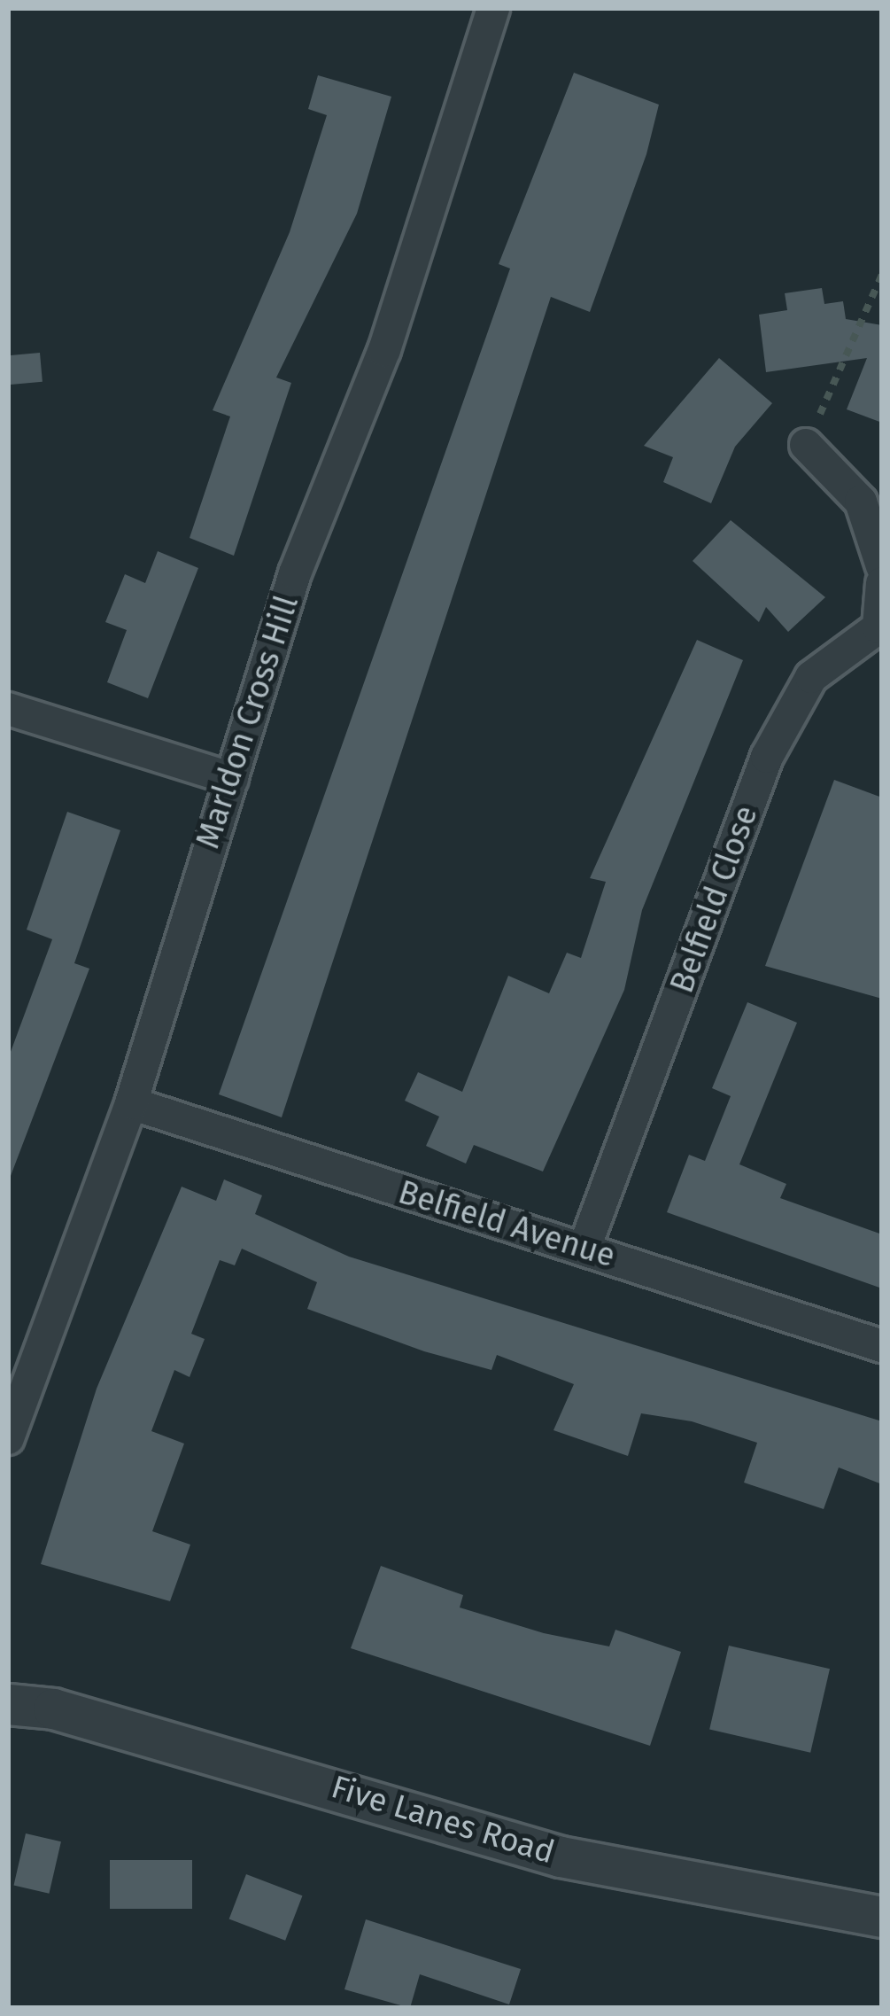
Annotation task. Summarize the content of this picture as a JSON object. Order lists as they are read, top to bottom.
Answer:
{
  "streets": {
    "street": [
      "Marldon Cross Hill",
      "Belfield Close",
      "Belfield Avenue",
      "Five Lanes Road"
    ]
  },
  "crossings": [
    ["Marldon Cross Hill", "Belfield Avenue"],
    ["Belfield Close", "Belfield Avenue"]
  ]
}
